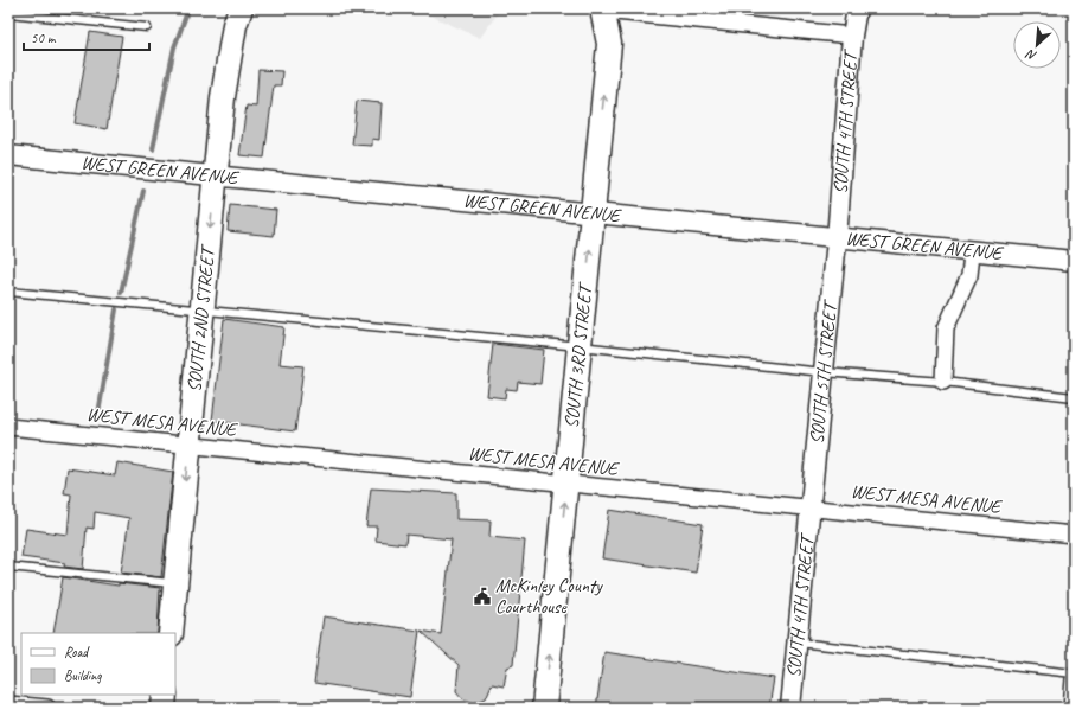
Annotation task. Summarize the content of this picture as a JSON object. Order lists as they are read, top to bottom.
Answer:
{
  "streets": {
    "main road": ["SOUTH 2ND STREET", "SOUTH 3RD STREET"],
    "street": [
      "SOUTH 4TH STREET",
      "WEST GREEN AVENUE",
      "SOUTH 5TH STREET",
      "WEST MESA AVENUE"
    ]
  },
  "crossings": [
    ["SOUTH 4TH STREET", "WEST GREEN AVENUE"],
    ["SOUTH 4TH STREET", "SOUTH 5TH STREET"],
    ["SOUTH 4TH STREET", "WEST MESA AVENUE"],
    ["WEST GREEN AVENUE", "SOUTH 2ND STREET"],
    ["WEST GREEN AVENUE", "SOUTH 3RD STREET"],
    ["WEST GREEN AVENUE", "SOUTH 5TH STREET"],
    ["SOUTH 2ND STREET", "WEST MESA AVENUE"],
    ["SOUTH 3RD STREET", "WEST MESA AVENUE"],
    ["SOUTH 5TH STREET", "WEST MESA AVENUE"]
  ],
  "one_way": ["SOUTH 2ND STREET", "SOUTH 3RD STREET"],
  "places": {
    "public building": ["McKinley County Courthouse"]
  },
  "legend": ["Road", "Building"],
  "scale_bar": "50 m",
  "north": "bottom left"
}
